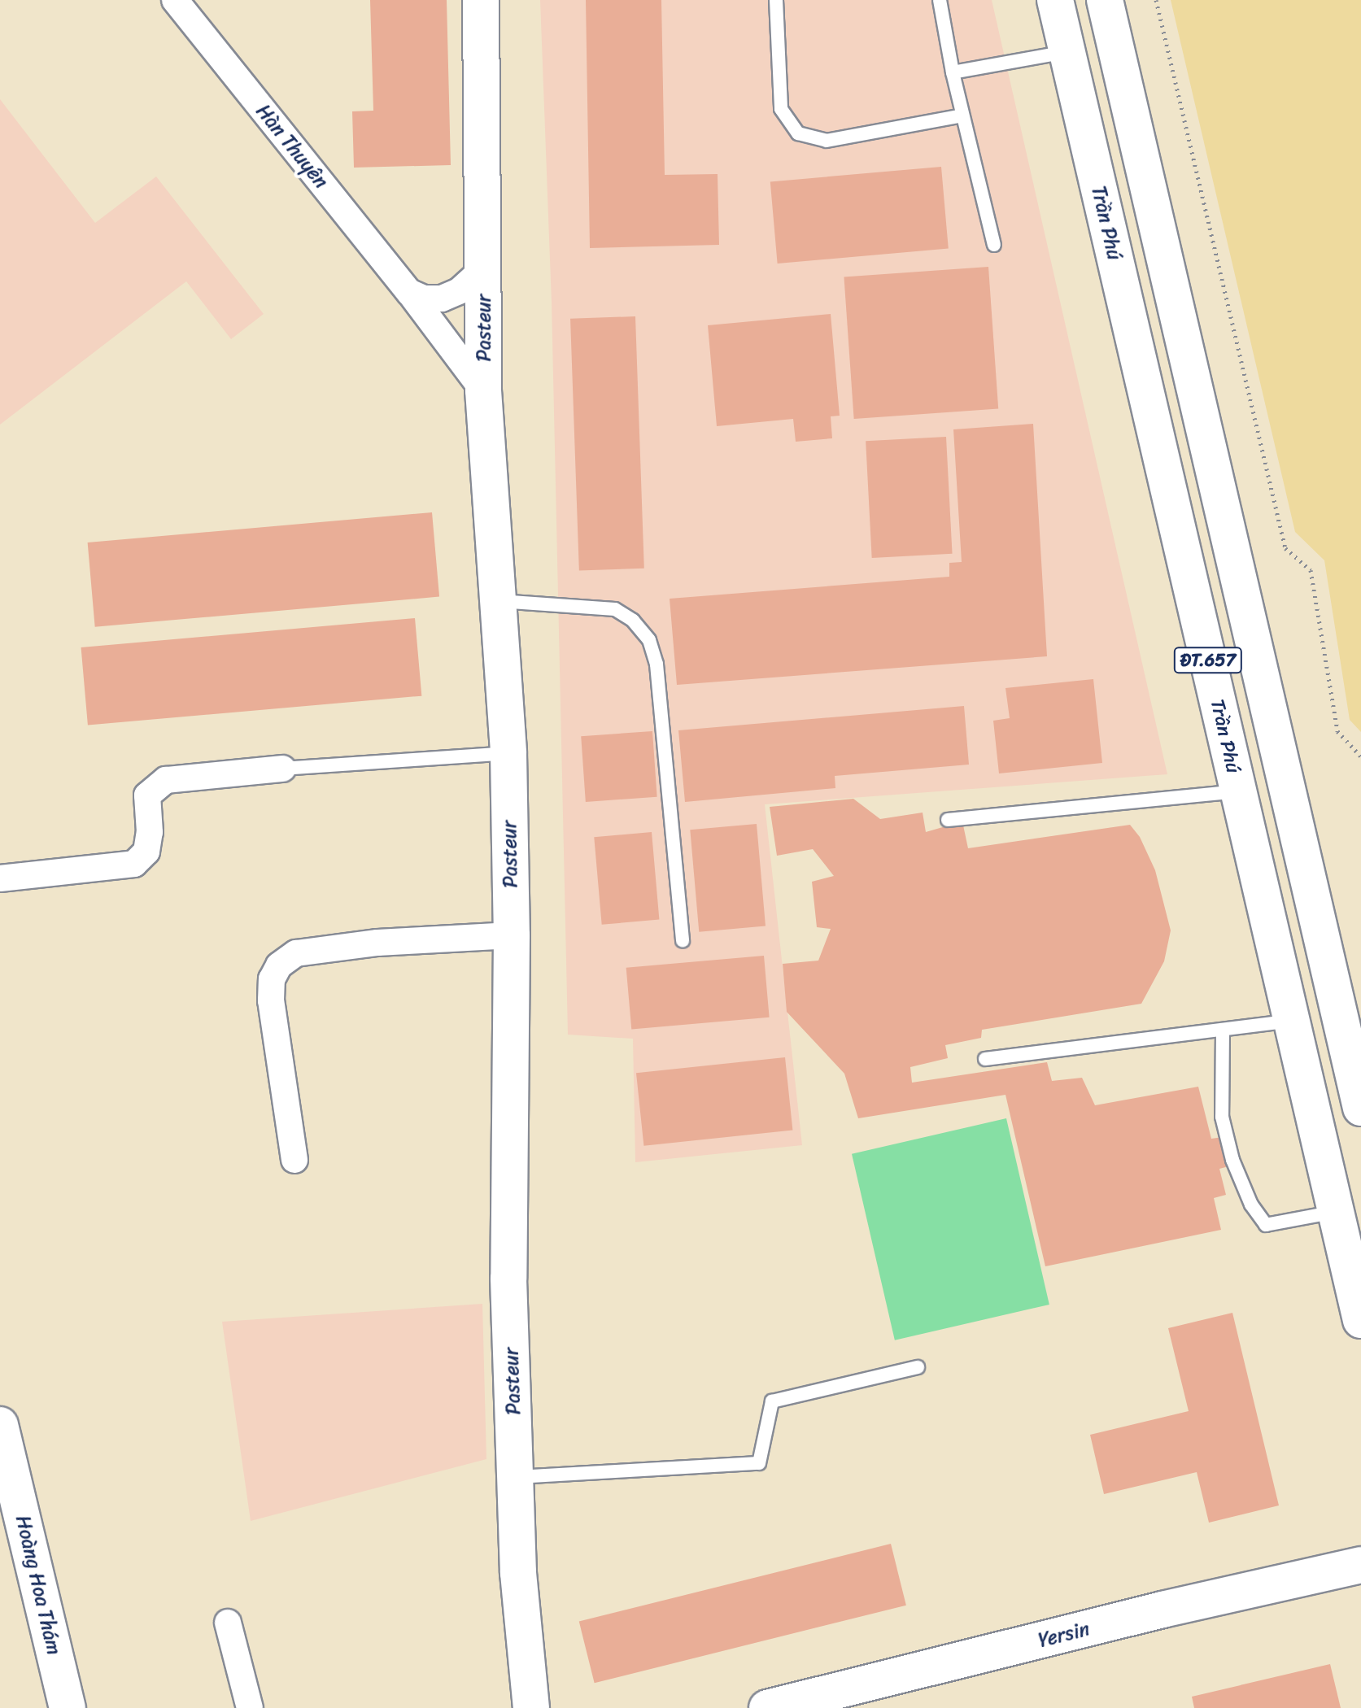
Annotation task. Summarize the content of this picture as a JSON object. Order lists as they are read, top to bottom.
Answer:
{
  "streets": {
    "street": [
      "Hàn Thuyên",
      "Trần Phú",
      "Pasteur",
      "ĐT.657",
      "Hoàng Hoa Thám",
      "Yersin"
    ]
  },
  "crossings": [
    ["Hàn Thuyên", "Pasteur"]
  ]
}
